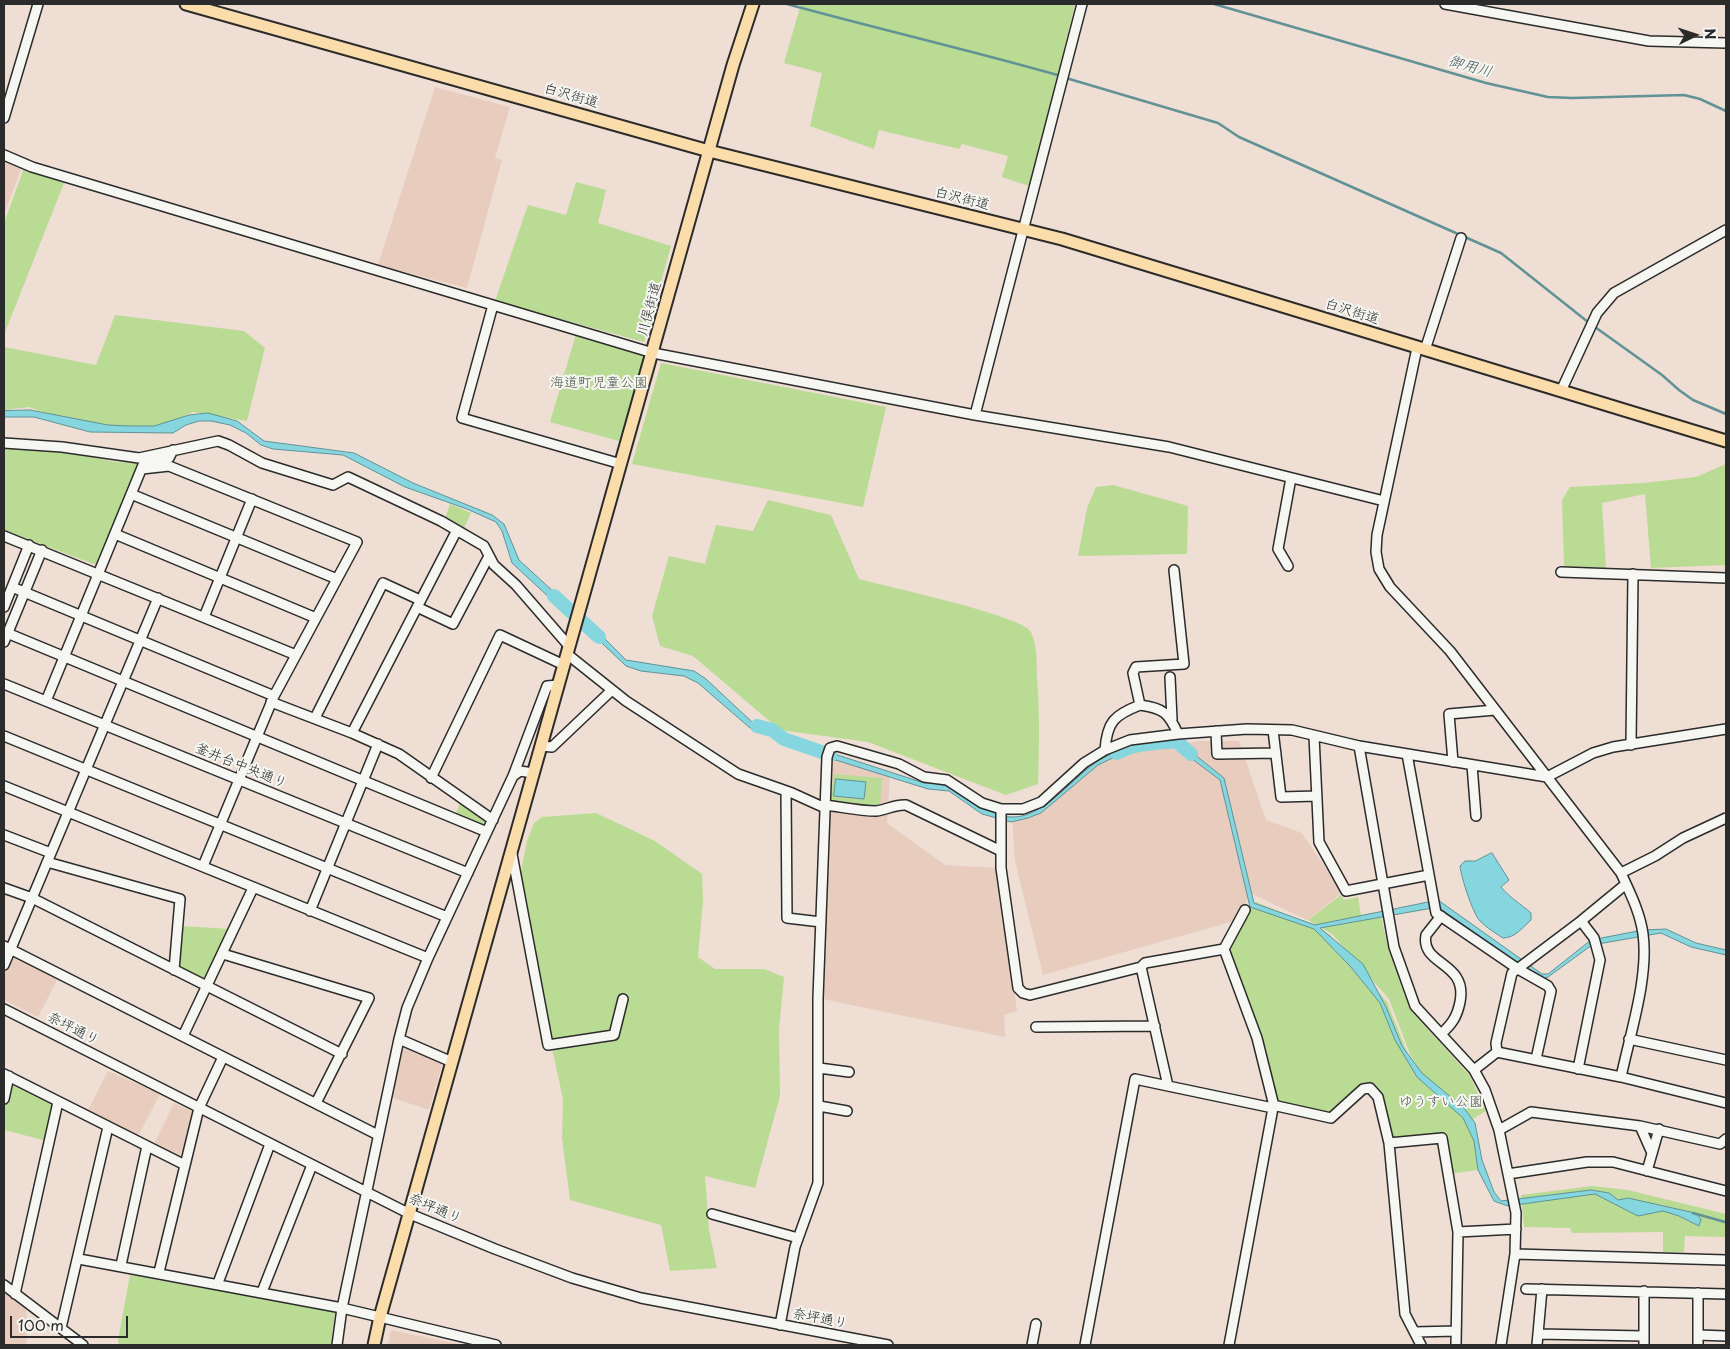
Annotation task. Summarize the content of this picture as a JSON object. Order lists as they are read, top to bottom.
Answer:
{
  "streets": {
    "main road": ["白沢街道", "川俣街道"],
    "street": ["釜井台中央通り", "奈坪通り"]
  },
  "crossings": [
    ["白沢街道", "川俣街道"],
    ["川俣街道", "奈坪通り"]
  ],
  "water": ["御用川"],
  "parks": ["海道町児童公園", "ゆうすい公園"],
  "scale_bar": "100 m",
  "north": "right"
}
